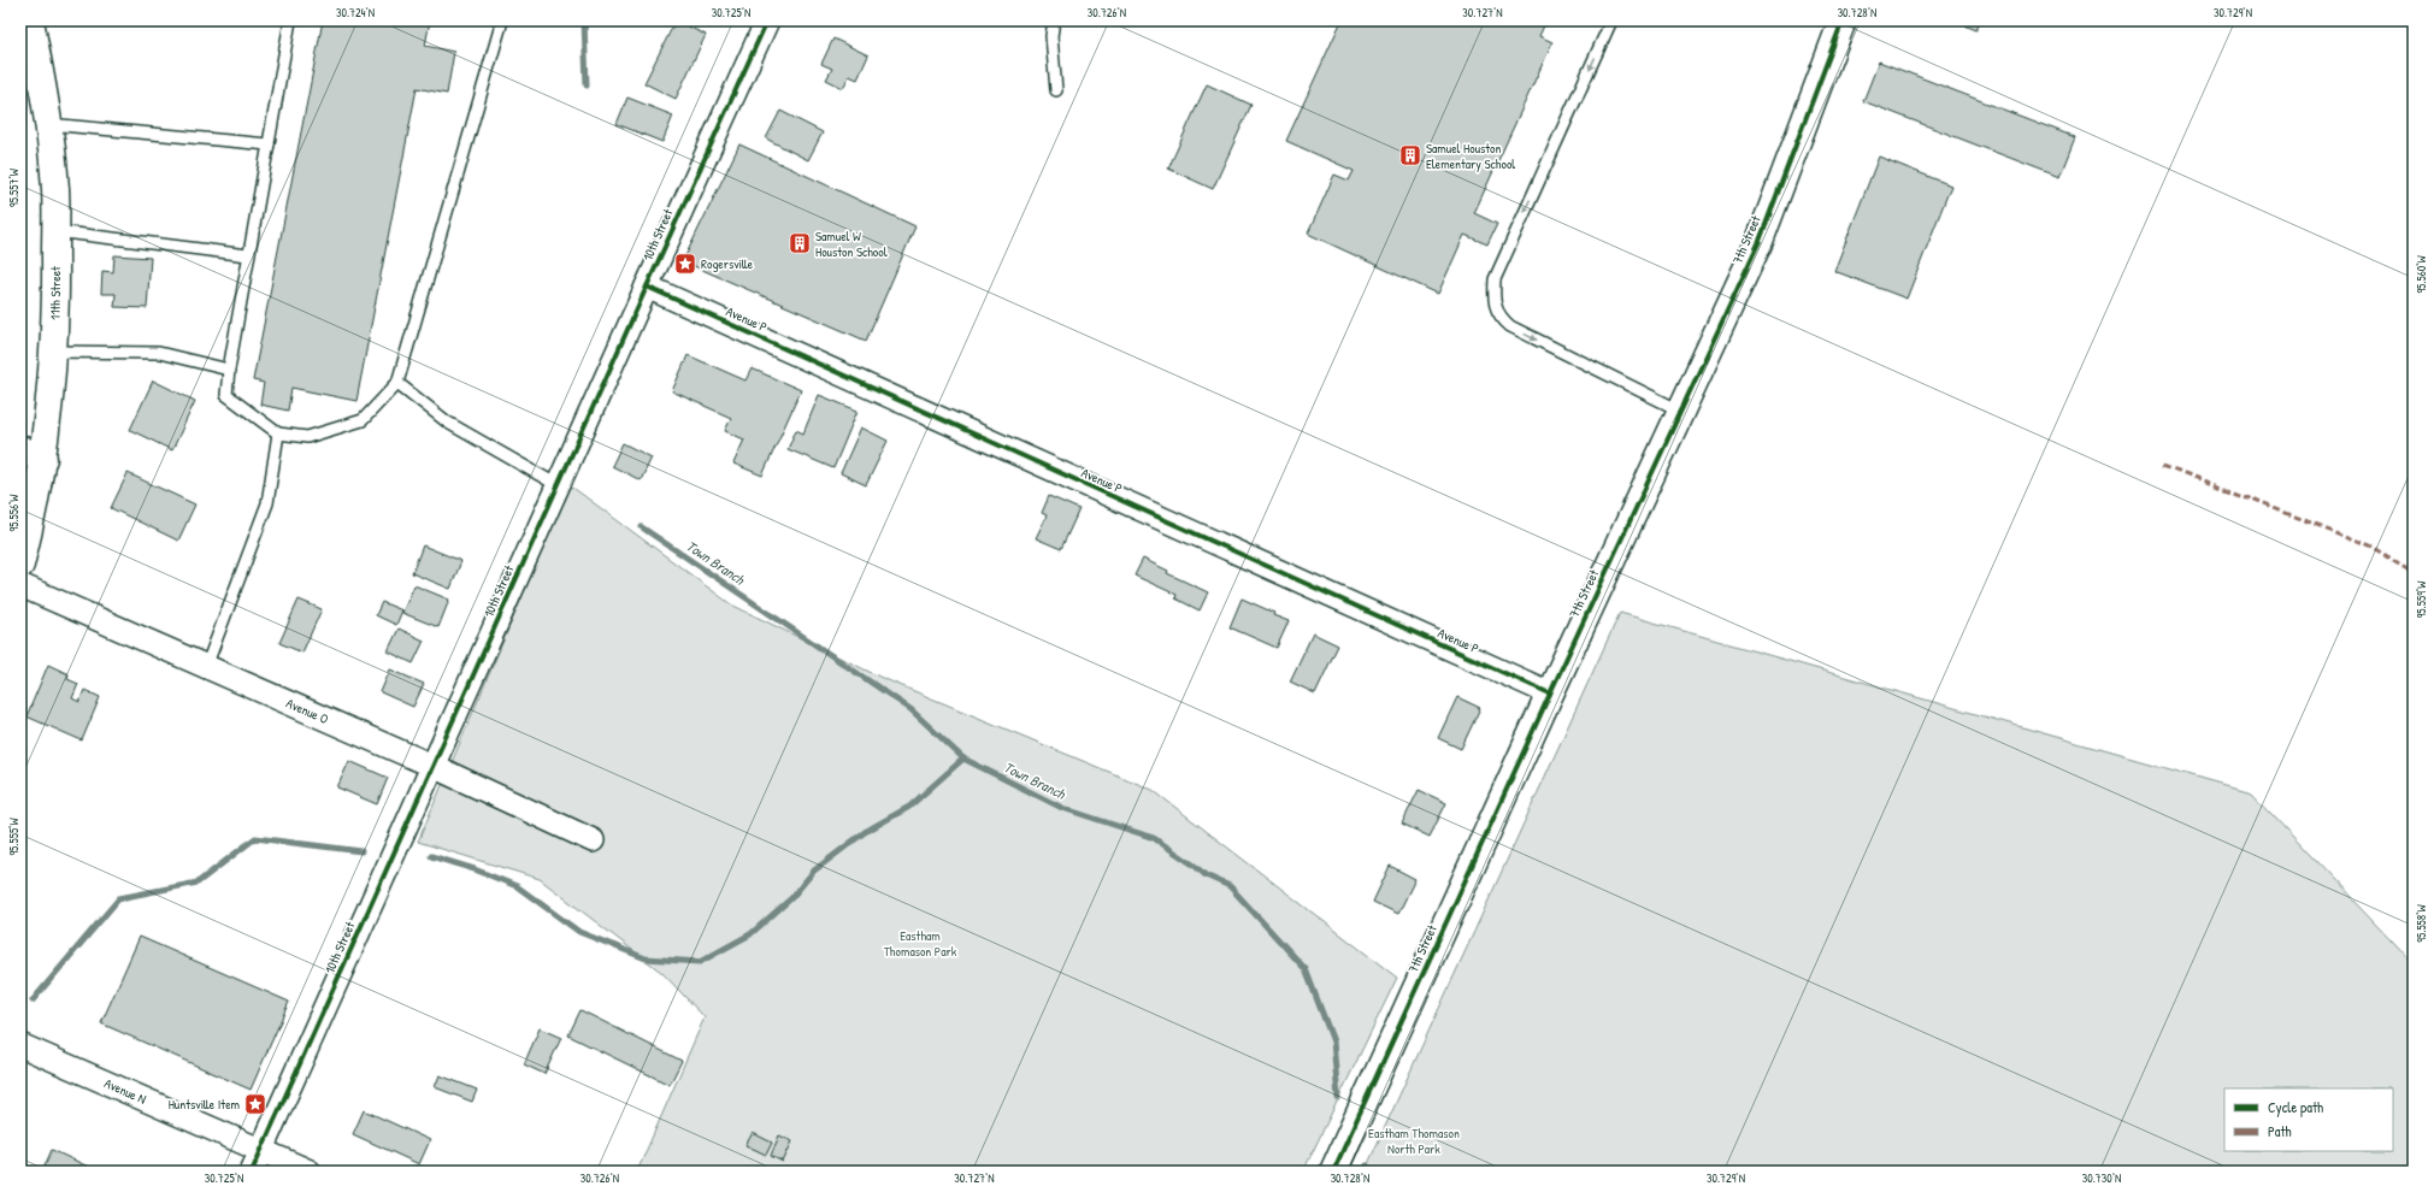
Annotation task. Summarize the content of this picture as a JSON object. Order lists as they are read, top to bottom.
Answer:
{
  "streets": {
    "street": [
      "10th Street",
      "7th Street",
      "11th Street",
      "Avenue P",
      "Avenue O",
      "Avenue N"
    ]
  },
  "crossings": [
    ["10th Street", "Avenue P"],
    ["10th Street", "Avenue O"],
    ["10th Street", "Avenue N"],
    ["7th Street", "Avenue P"]
  ],
  "water": ["Town Branch"],
  "parks": ["Eastham Thomason Park", "Eastham Thomason North Park"],
  "places": {
    "building": ["Samuel Houston Elementary School", "Samuel W Houston School"],
    "place": ["Rogersville", "Huntsville Item"]
  },
  "legend": ["Cycle path", "Path"],
  "coordinates": [
    "30.724°N",
    "30.725°N",
    "30.726°N",
    "30.727°N",
    "30.728°N",
    "30.729°N",
    "95.557°W",
    "95.560°W",
    "95.556°W",
    "95.559°W",
    "95.555°W",
    "95.558°W",
    "30.730°N"
  ]
}
